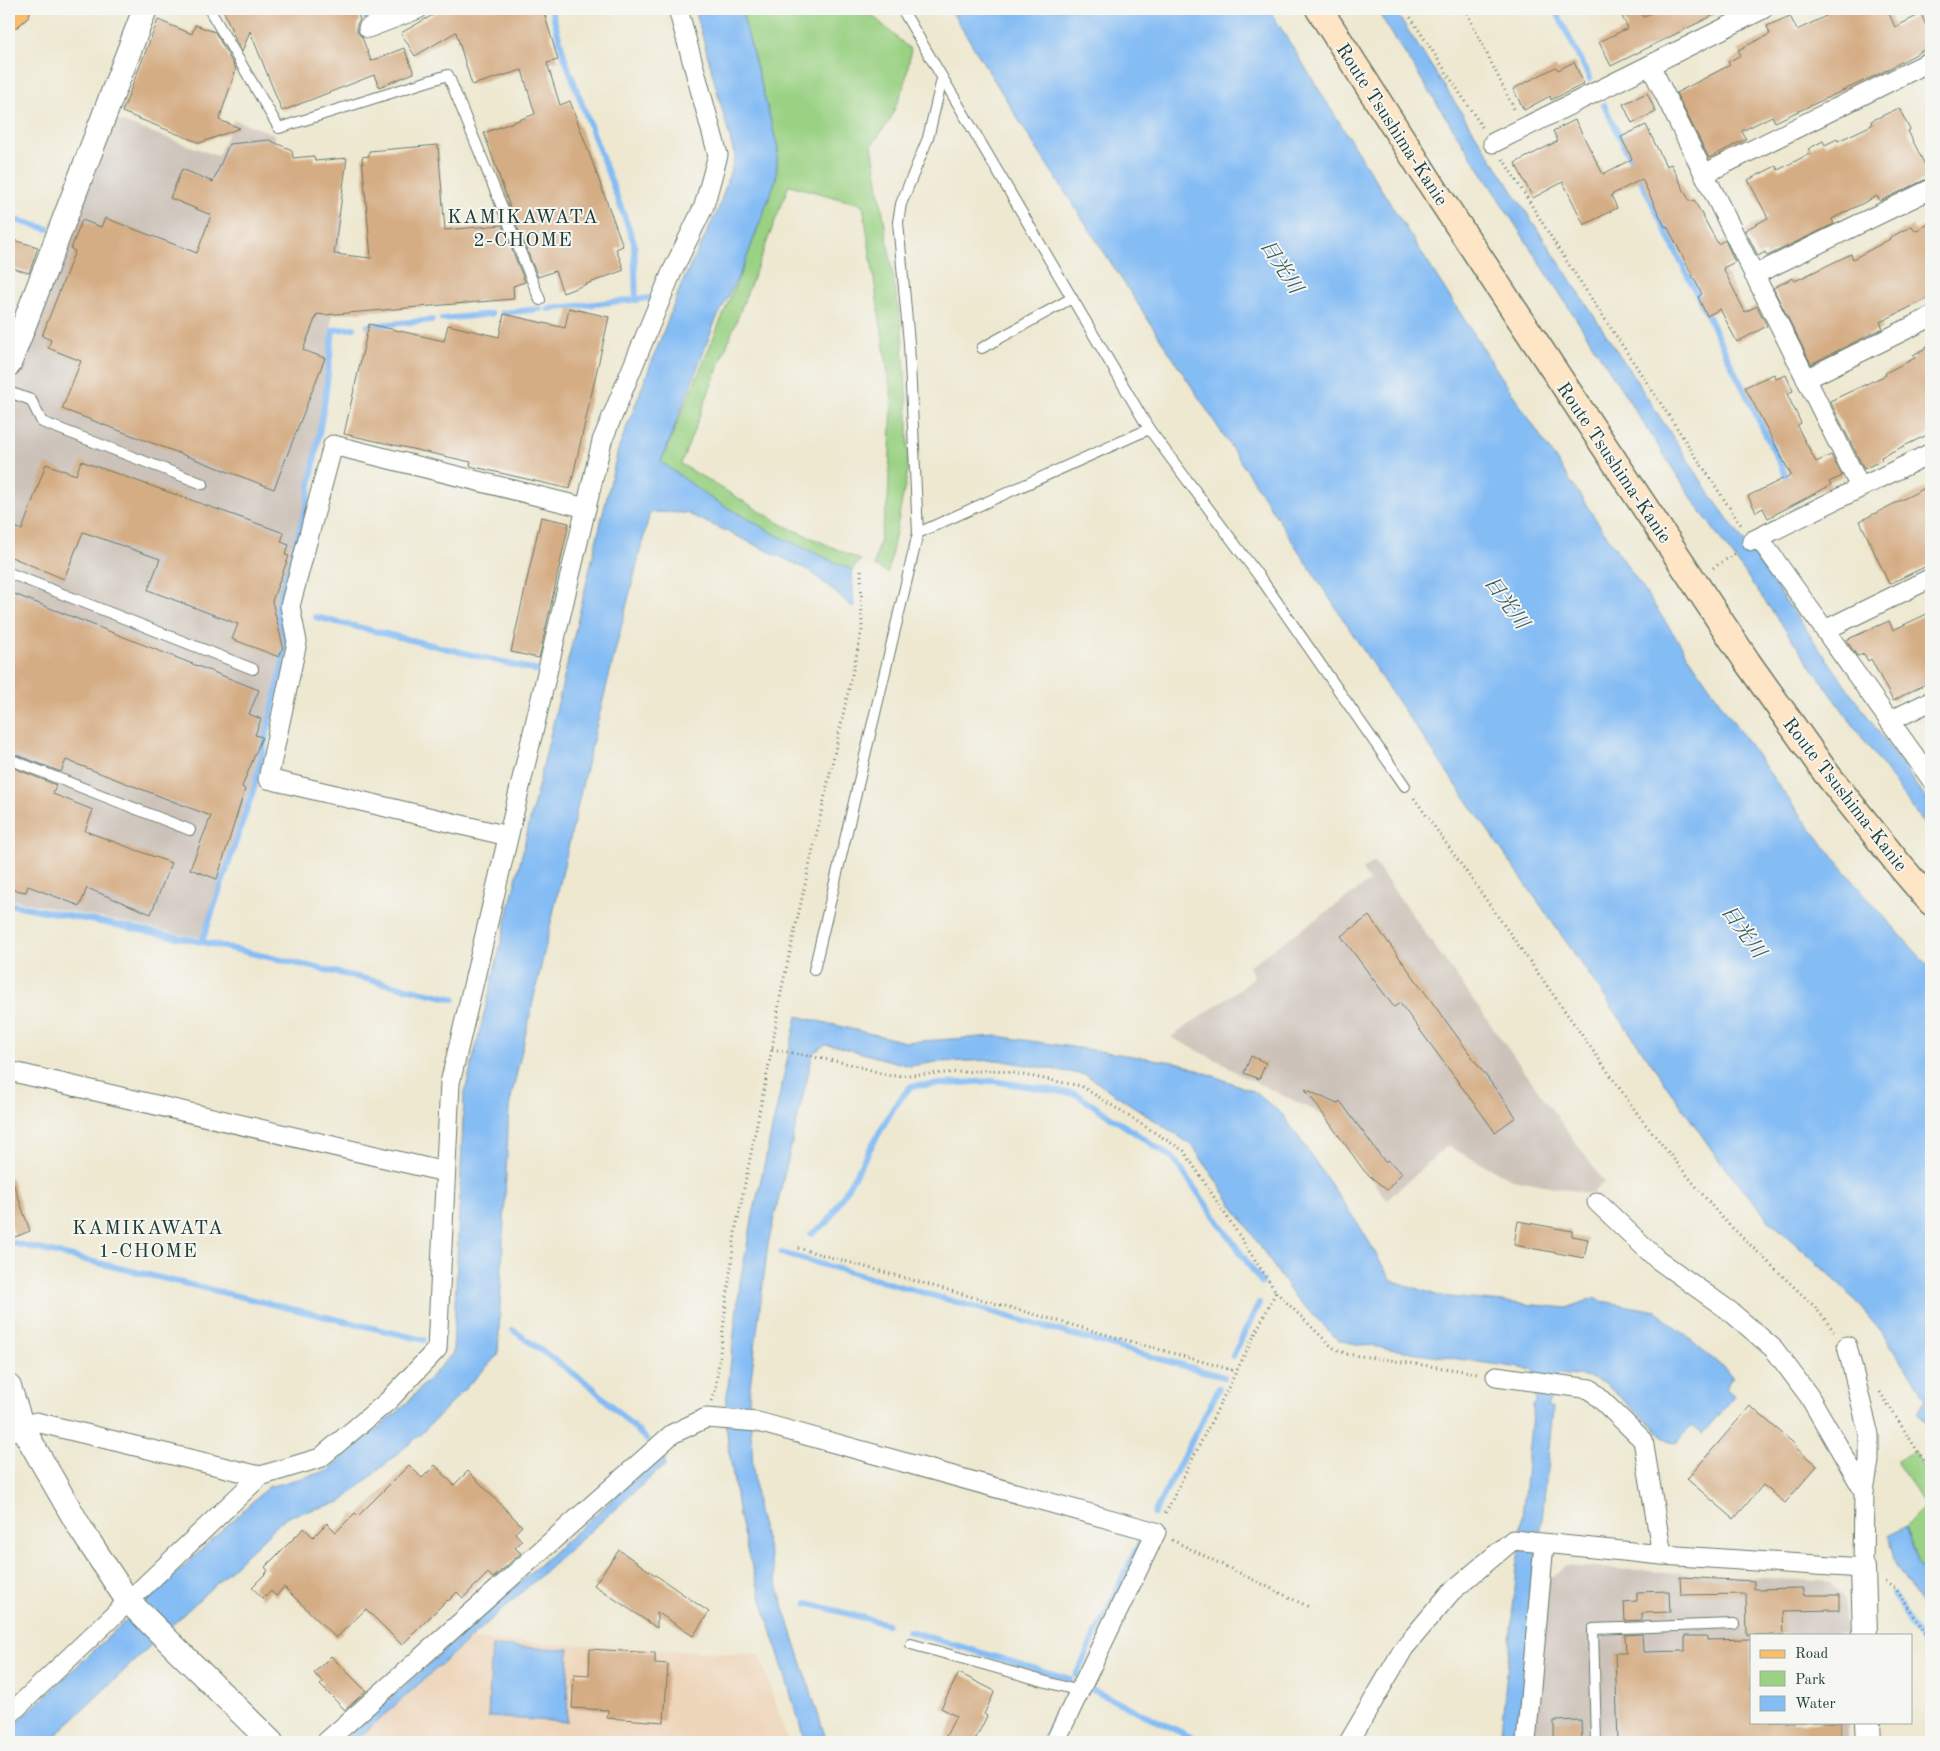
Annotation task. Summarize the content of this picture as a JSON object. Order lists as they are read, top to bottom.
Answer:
{
  "streets": {
    "main road": ["Route Tsushima-Kanie"]
  },
  "districts": ["KAMIKAWATA 2-CHOME", "KAMIKAWATA 1-CHOME"],
  "water": ["日光川"],
  "legend": ["Road", "Park", "Water"]
}
